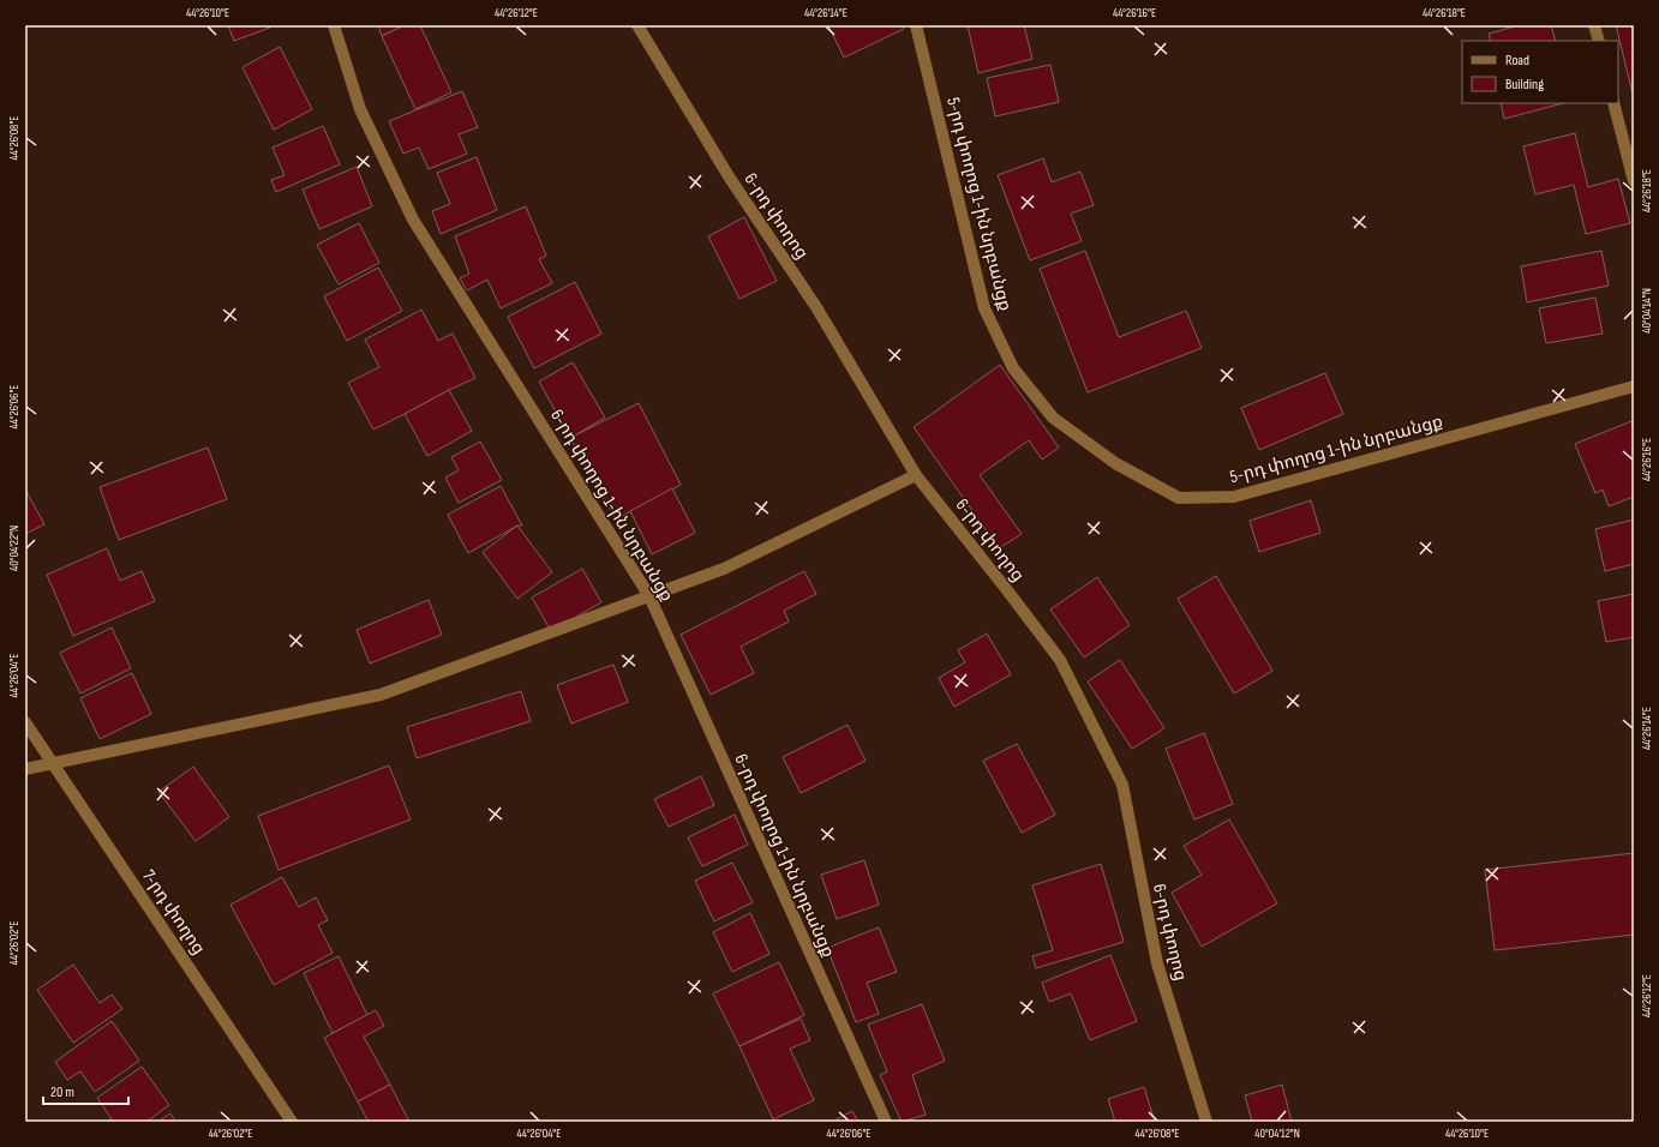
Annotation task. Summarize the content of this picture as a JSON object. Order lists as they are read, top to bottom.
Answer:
{
  "streets": {
    "street": [
      "5-րդ փողոց 1-ին նրբանցք",
      "6-րդ փողոց",
      "6-րդ փողոց 1-ին նրբանցք",
      "7-րդ փողոց"
    ]
  },
  "legend": ["Road", "Building"],
  "scale_bar": "20 m",
  "coordinates": [
    "44°26'10\"E",
    "44°26'12\"E",
    "44°26'14\"E",
    "44°26'16\"E",
    "44°26'18\"E",
    "44°26'08\"E",
    "40°04'14\"N",
    "44°26'06\"E",
    "40°04'22\"N",
    "44°26'04\"E",
    "44°26'02\"E",
    "40°04'12\"N"
  ]
}
